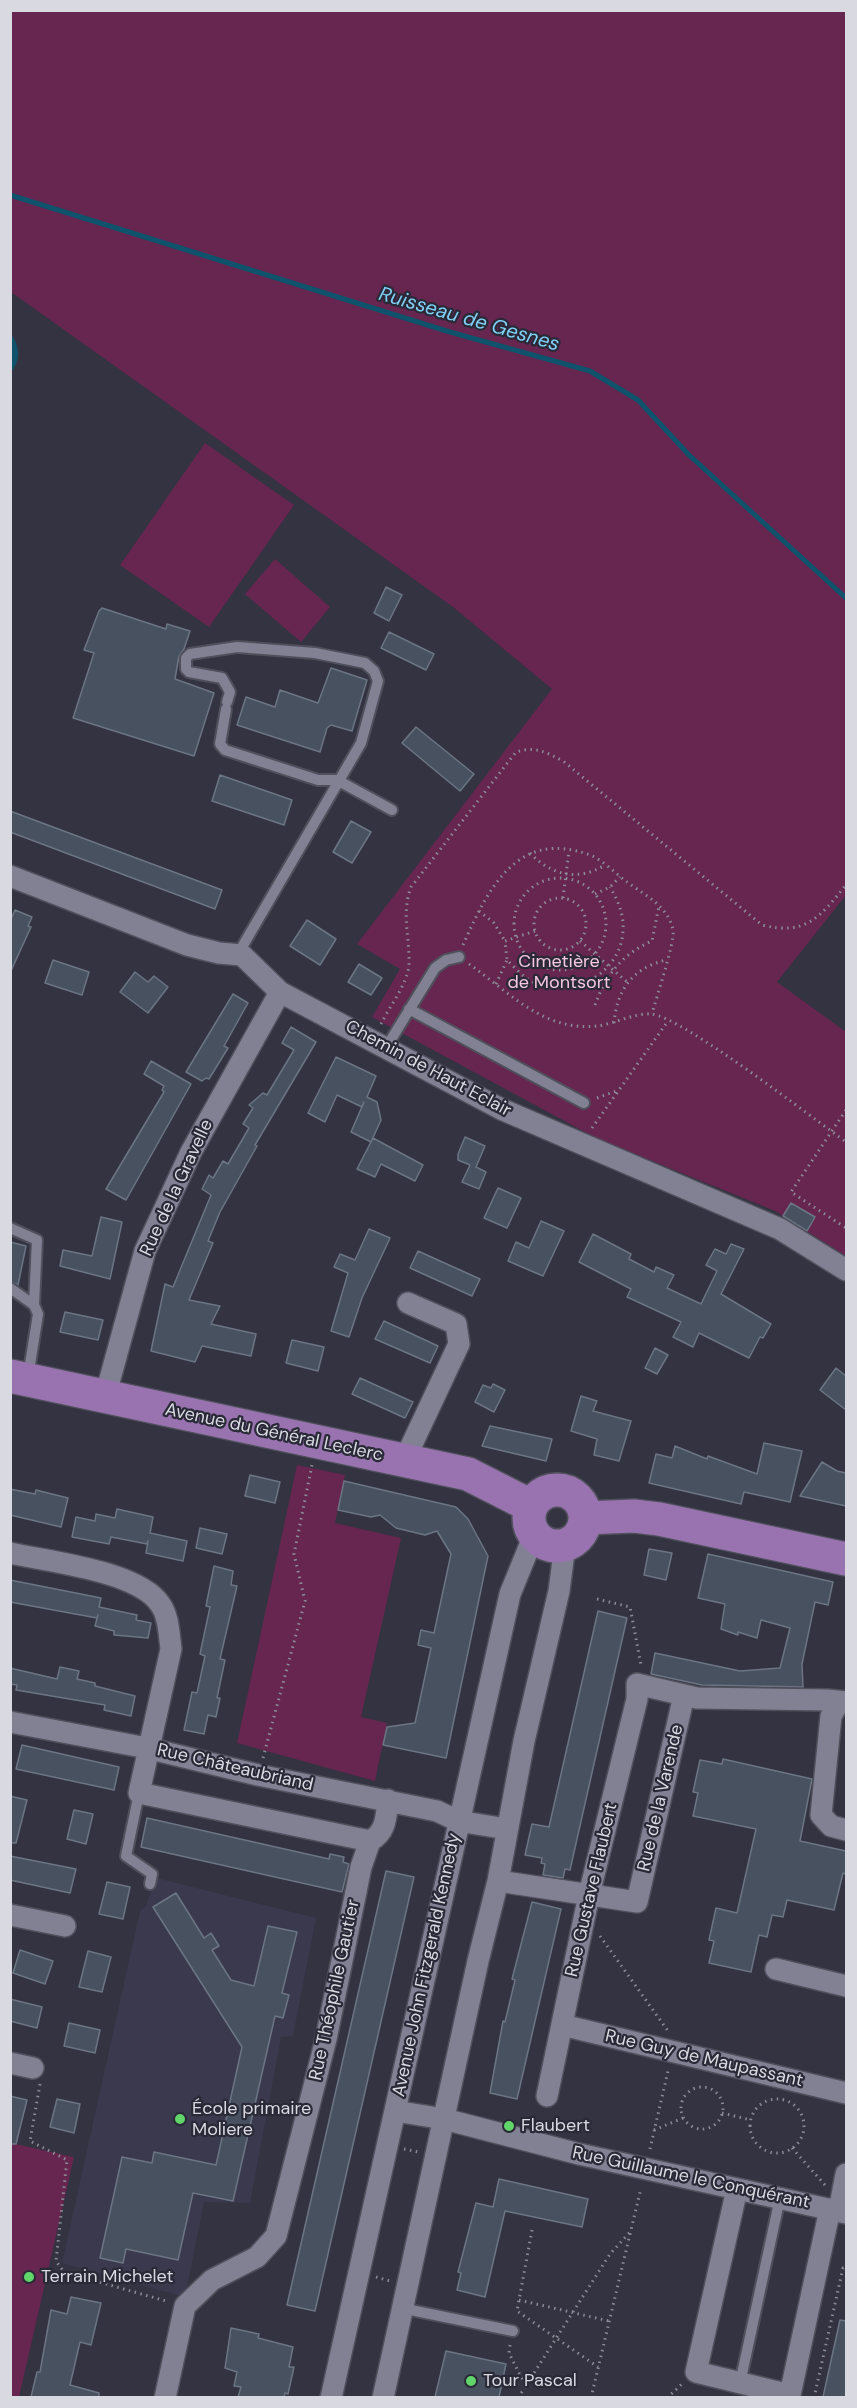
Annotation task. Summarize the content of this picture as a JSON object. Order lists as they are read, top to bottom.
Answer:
{
  "streets": {
    "main road": ["Avenue du Général Leclerc"],
    "street": [
      "Chemin de Haut Eclair",
      "Rue de la Gravelle",
      "Rue Châteaubriand",
      "Rue de la Varende",
      "Rue Gustave Flaubert",
      "Avenue John Fitzgerald Kennedy",
      "Rue Théophile Gautier",
      "Rue Guy de Maupassant",
      "Rue Guillaume le Conquérant"
    ]
  },
  "crossings": [
    ["Chemin de Haut Eclair", "Rue de la Gravelle"],
    ["Rue de la Gravelle", "Avenue du Général Leclerc"],
    ["Avenue du Général Leclerc", "Avenue John Fitzgerald Kennedy"],
    ["Rue Châteaubriand", "Avenue John Fitzgerald Kennedy"],
    ["Rue Châteaubriand", "Rue Théophile Gautier"],
    ["Rue de la Varende", "Rue Gustave Flaubert"],
    ["Rue Gustave Flaubert", "Rue Guy de Maupassant"],
    ["Avenue John Fitzgerald Kennedy", "Rue Guillaume le Conquérant"]
  ],
  "water": ["Ruisseau de Gesnes"],
  "parks": ["Cimetière de Montsort"],
  "places": [
    "École primaire Moliere",
    "Flaubert",
    "Terrain Michelet",
    "Tour Pascal"
  ]
}
